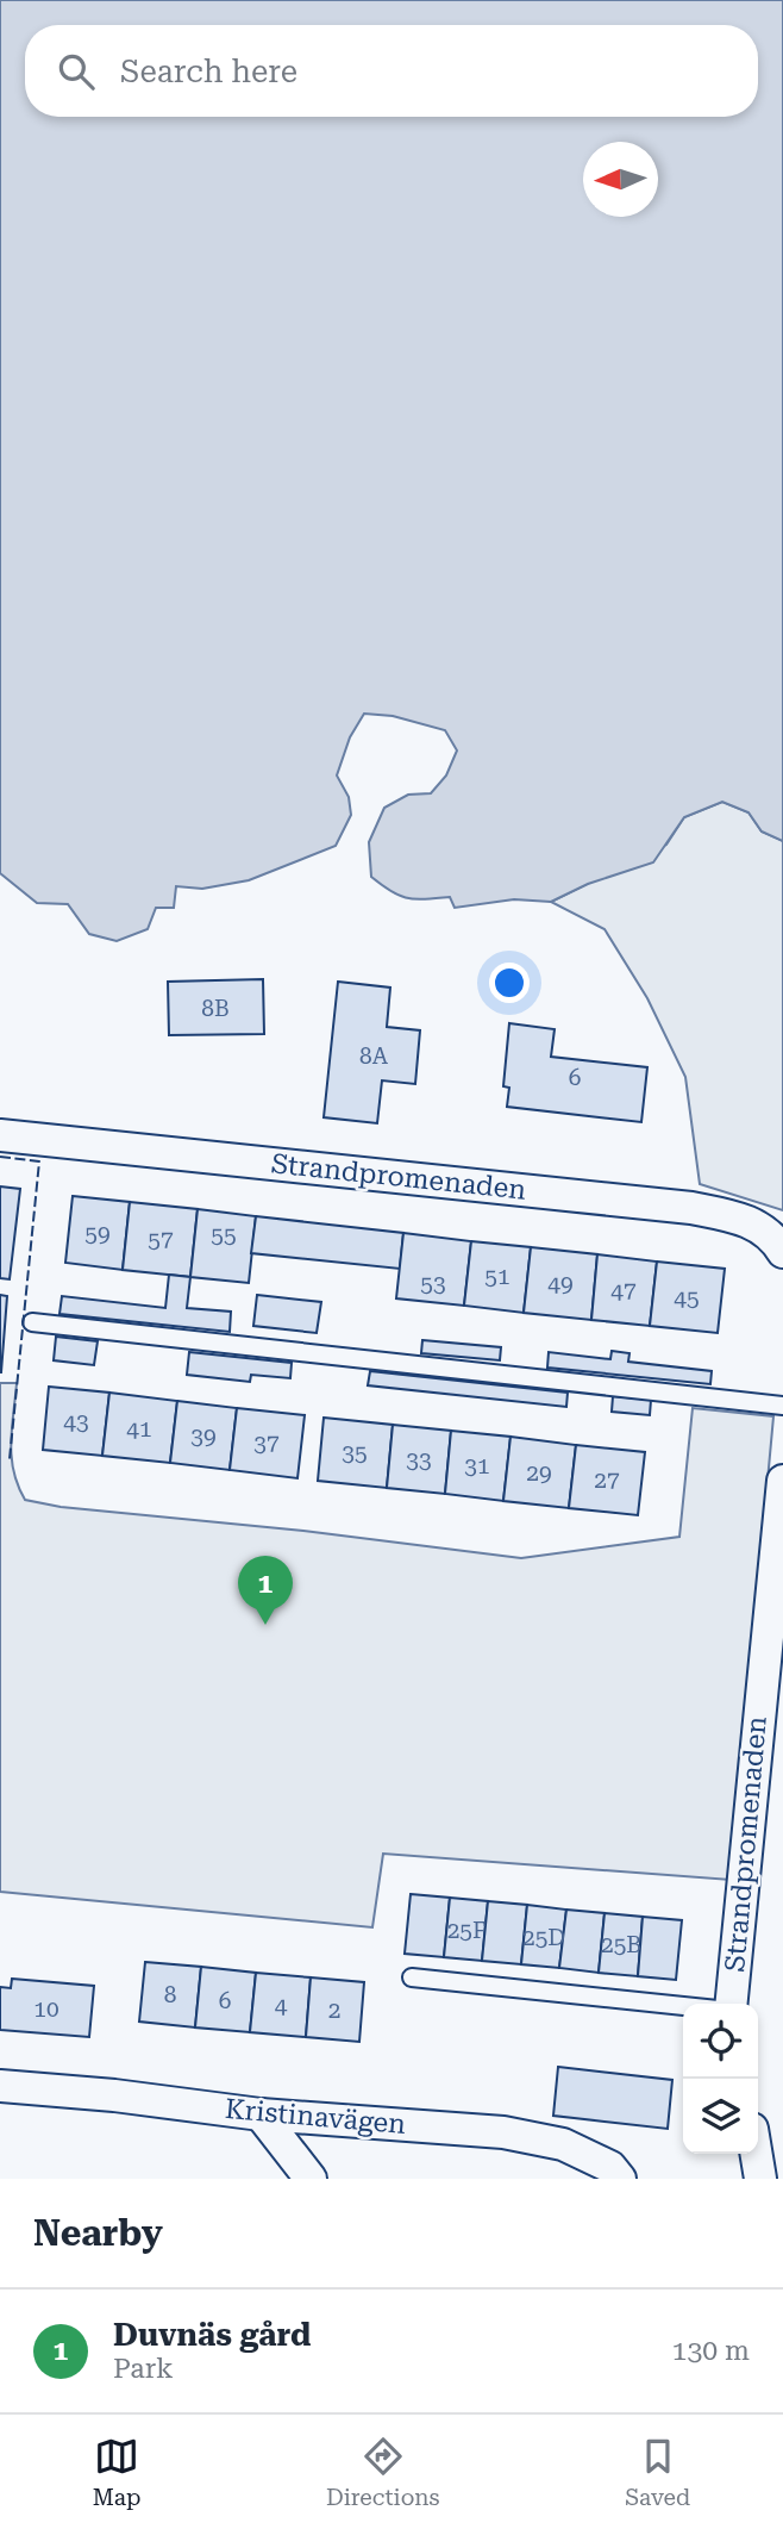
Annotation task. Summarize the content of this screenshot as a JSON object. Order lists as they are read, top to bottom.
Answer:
{
  "streets": {
    "street": ["Strandpromenaden", "Kristinavägen"]
  },
  "house_numbers": [
    "8B",
    "8A",
    "6",
    "59",
    "55",
    "57",
    "51",
    "53",
    "49",
    "47",
    "45",
    "43",
    "41",
    "39",
    "37",
    "35",
    "33",
    "31",
    "29",
    "27",
    "25F",
    "25D",
    "25B",
    "8",
    "6",
    "4",
    "10",
    "2"
  ],
  "north": "left",
  "page": {
    "search": "Search here",
    "pins": "1",
    "heading": "Nearby",
    "list": [
      {
        "mark": "1",
        "name": "Duvnäs gård",
        "note": "Park",
        "value": "130 m"
      }
    ],
    "nav": ["Map", "Directions", "Saved"]
  }
}
